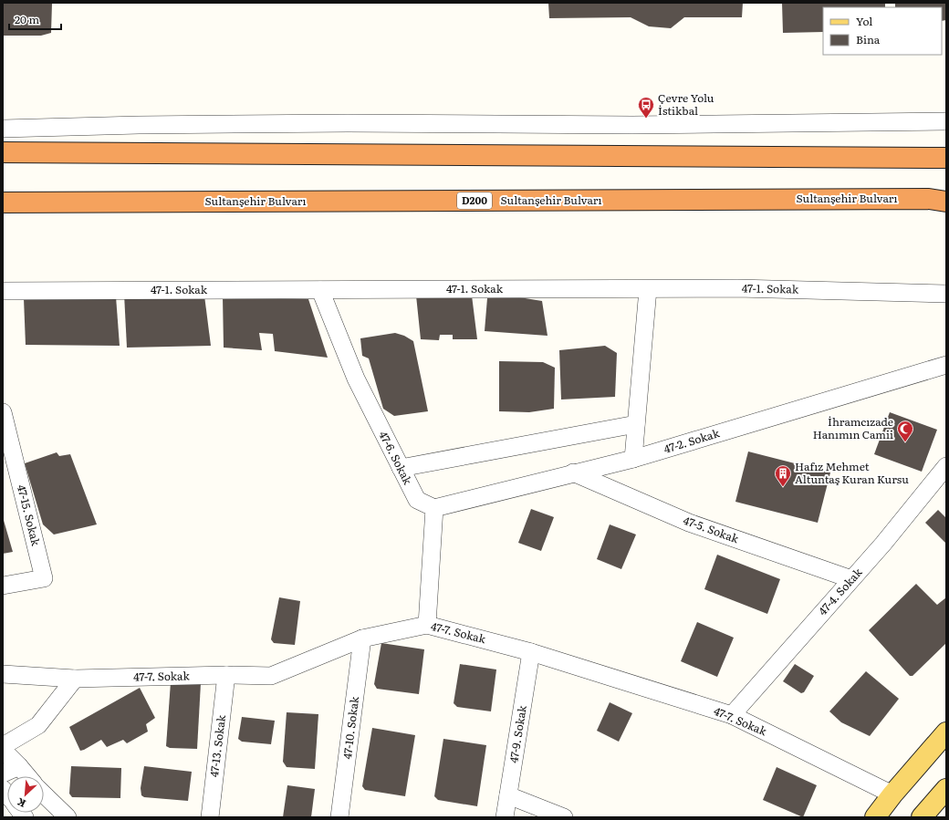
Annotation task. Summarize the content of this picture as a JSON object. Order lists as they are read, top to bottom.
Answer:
{
  "streets": {
    "highway": ["Sultanşehir Bulvarı", "D200"],
    "street": [
      "47-1. Sokak",
      "47-2. Sokak",
      "47-6. Sokak",
      "47-15. Sokak",
      "47-5. Sokak",
      "47-4. Sokak",
      "47-7. Sokak",
      "47-10. Sokak",
      "47-9. Sokak",
      "47-13. Sokak"
    ]
  },
  "crossings": [
    ["47-1. Sokak", "47-6. Sokak"],
    ["47-2. Sokak", "47-6. Sokak"],
    ["47-2. Sokak", "47-5. Sokak"],
    ["47-5. Sokak", "47-4. Sokak"],
    ["47-4. Sokak", "47-7. Sokak"],
    ["47-7. Sokak", "47-10. Sokak"],
    ["47-7. Sokak", "47-9. Sokak"],
    ["47-7. Sokak", "47-13. Sokak"]
  ],
  "places": {
    "bus stop": ["Çevre Yolu İstikbal"],
    "mosque": ["İhramcızade Hanımın Camii"],
    "building": ["Hafız Mehmet Altuntaş Kuran Kursu"]
  },
  "legend": ["Yol", "Bina"],
  "scale_bar": "20 m",
  "north": "bottom left"
}
